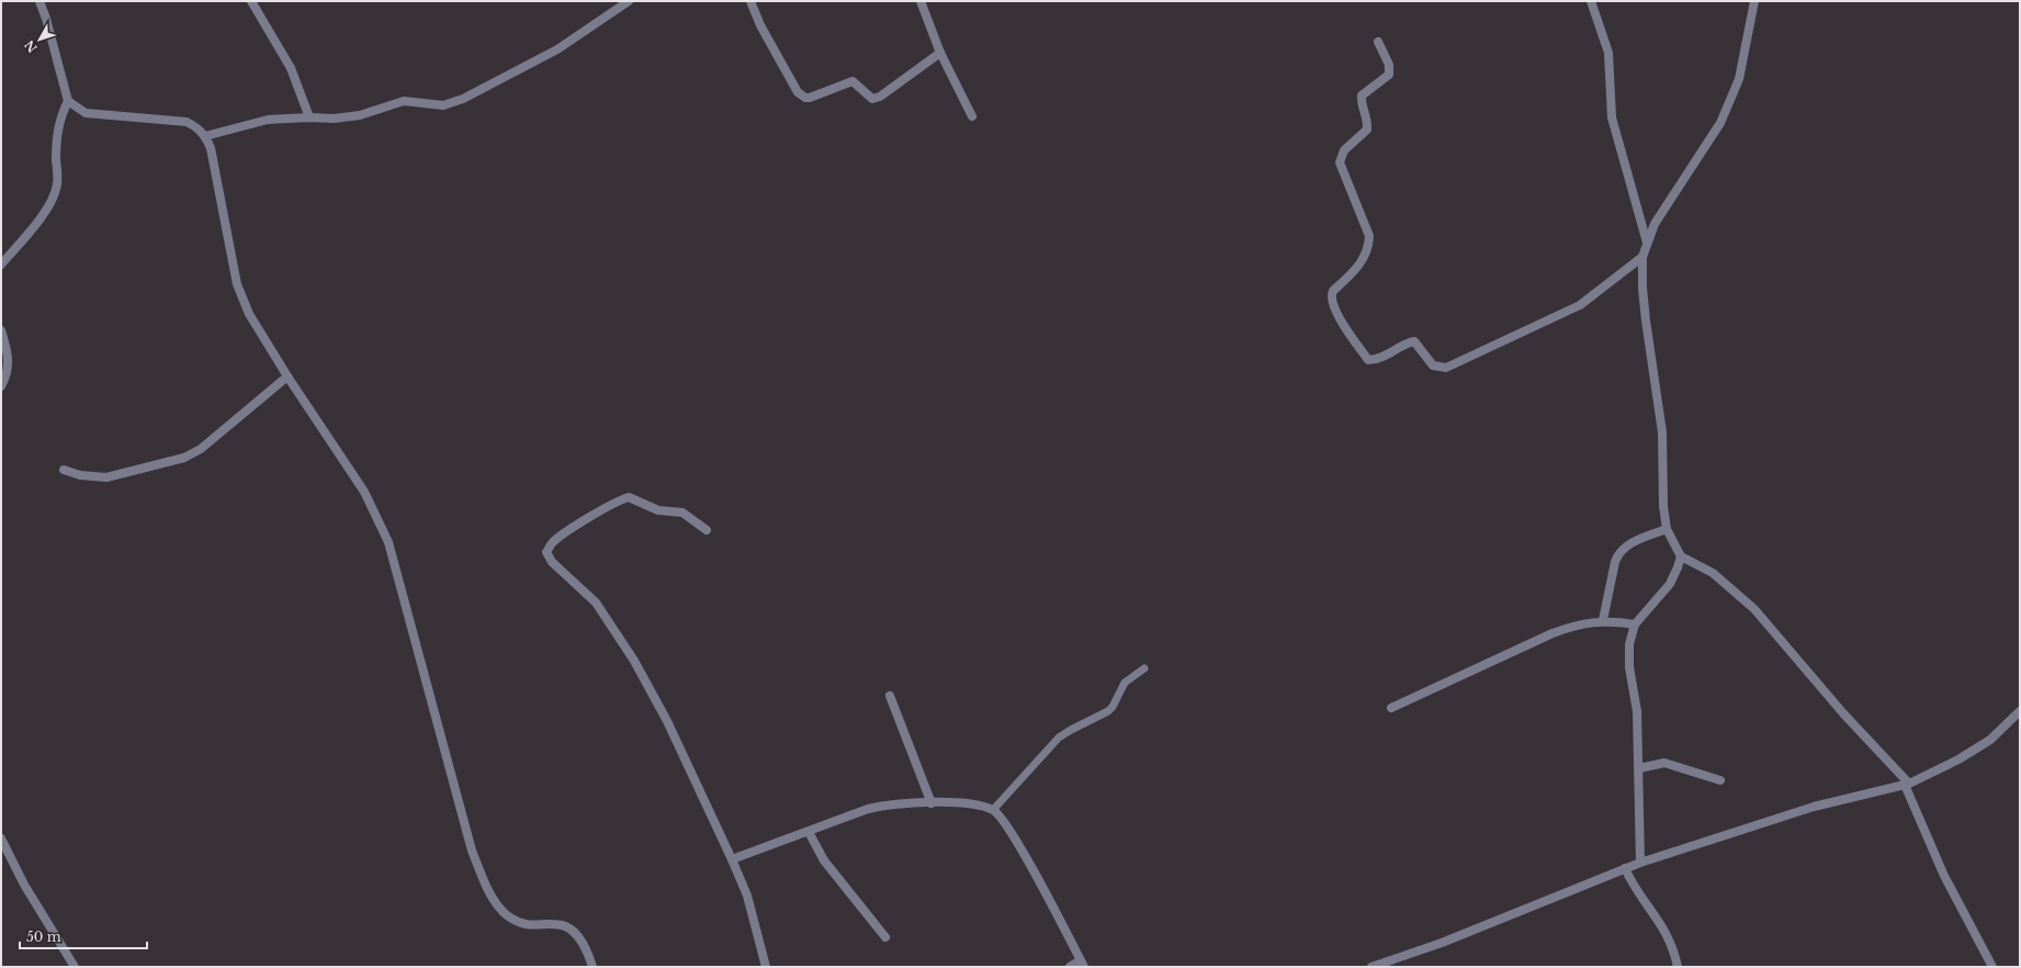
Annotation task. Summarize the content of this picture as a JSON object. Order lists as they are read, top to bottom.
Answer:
{
  "scale_bar": "50 m",
  "north": "bottom left"
}
